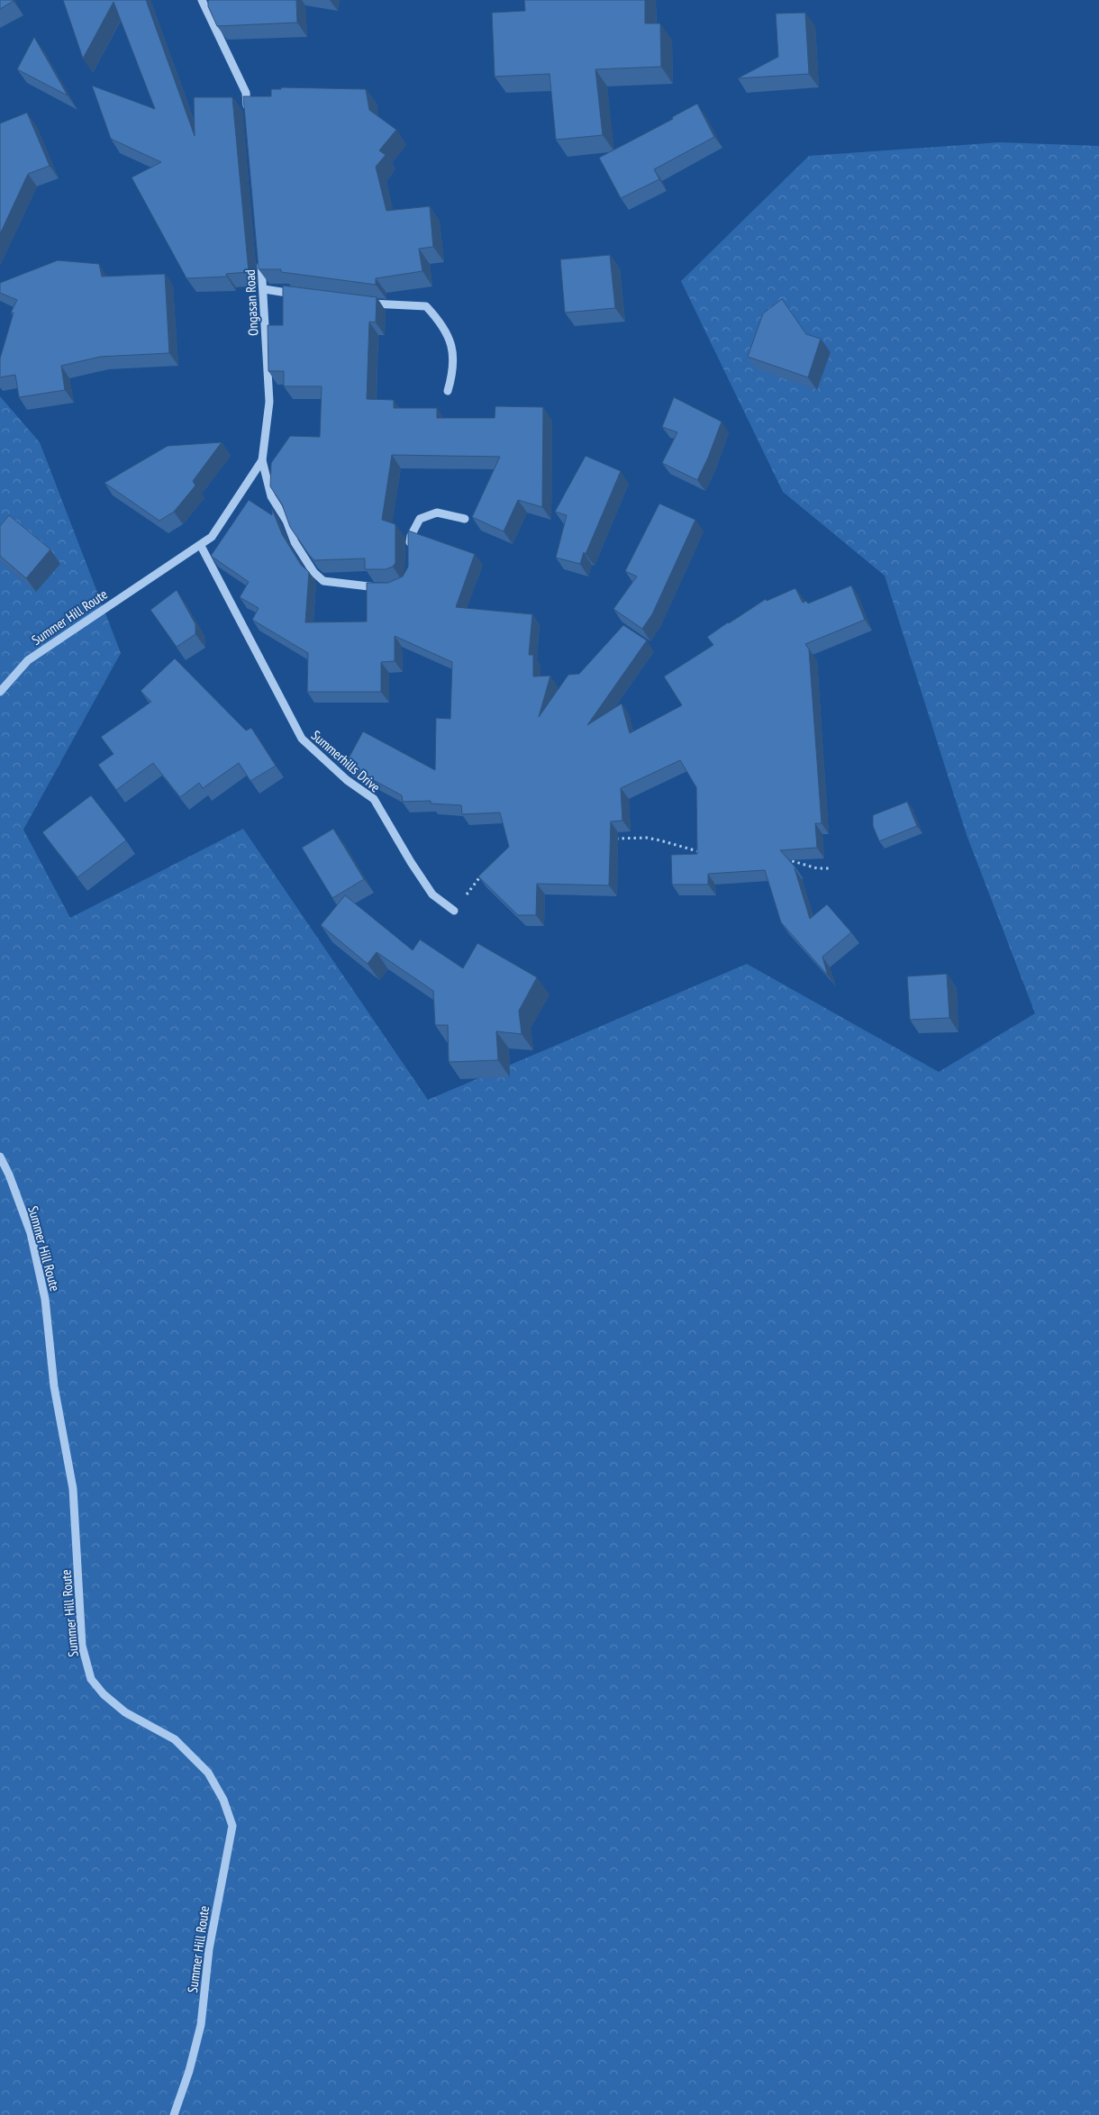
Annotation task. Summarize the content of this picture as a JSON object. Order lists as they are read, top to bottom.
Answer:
{
  "streets": {
    "street": ["Ongasan Road", "Summer Hill Route", "Summerhills Drive"]
  },
  "crossings": [
    ["Ongasan Road", "Summer Hill Route"],
    ["Ongasan Road", "Summerhills Drive"]
  ]
}
